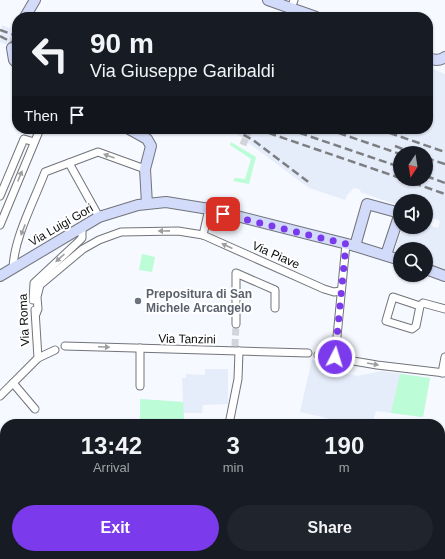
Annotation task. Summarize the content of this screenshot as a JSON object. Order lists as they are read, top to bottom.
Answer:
{
  "streets": {
    "street": [
      "Via Luigi Gori",
      "Via Piave",
      "Via Roma",
      "Via Tanzini"
    ]
  },
  "crossings": [
    ["Via Luigi Gori", "Via Roma"],
    ["Via Piave", "Via Roma"]
  ],
  "one_way": ["Via Piave"],
  "places": ["Prepositura di San Michele Arcangelo"],
  "north": "bottom",
  "page": {
    "turn": ["90 m", "Via Giuseppe Garibaldi"],
    "then": "Then",
    "eta": [
      "13:42",
      "Arrival",
      "3",
      "min",
      "190",
      "m"
    ],
    "buttons": ["Exit", "Share"]
  }
}
